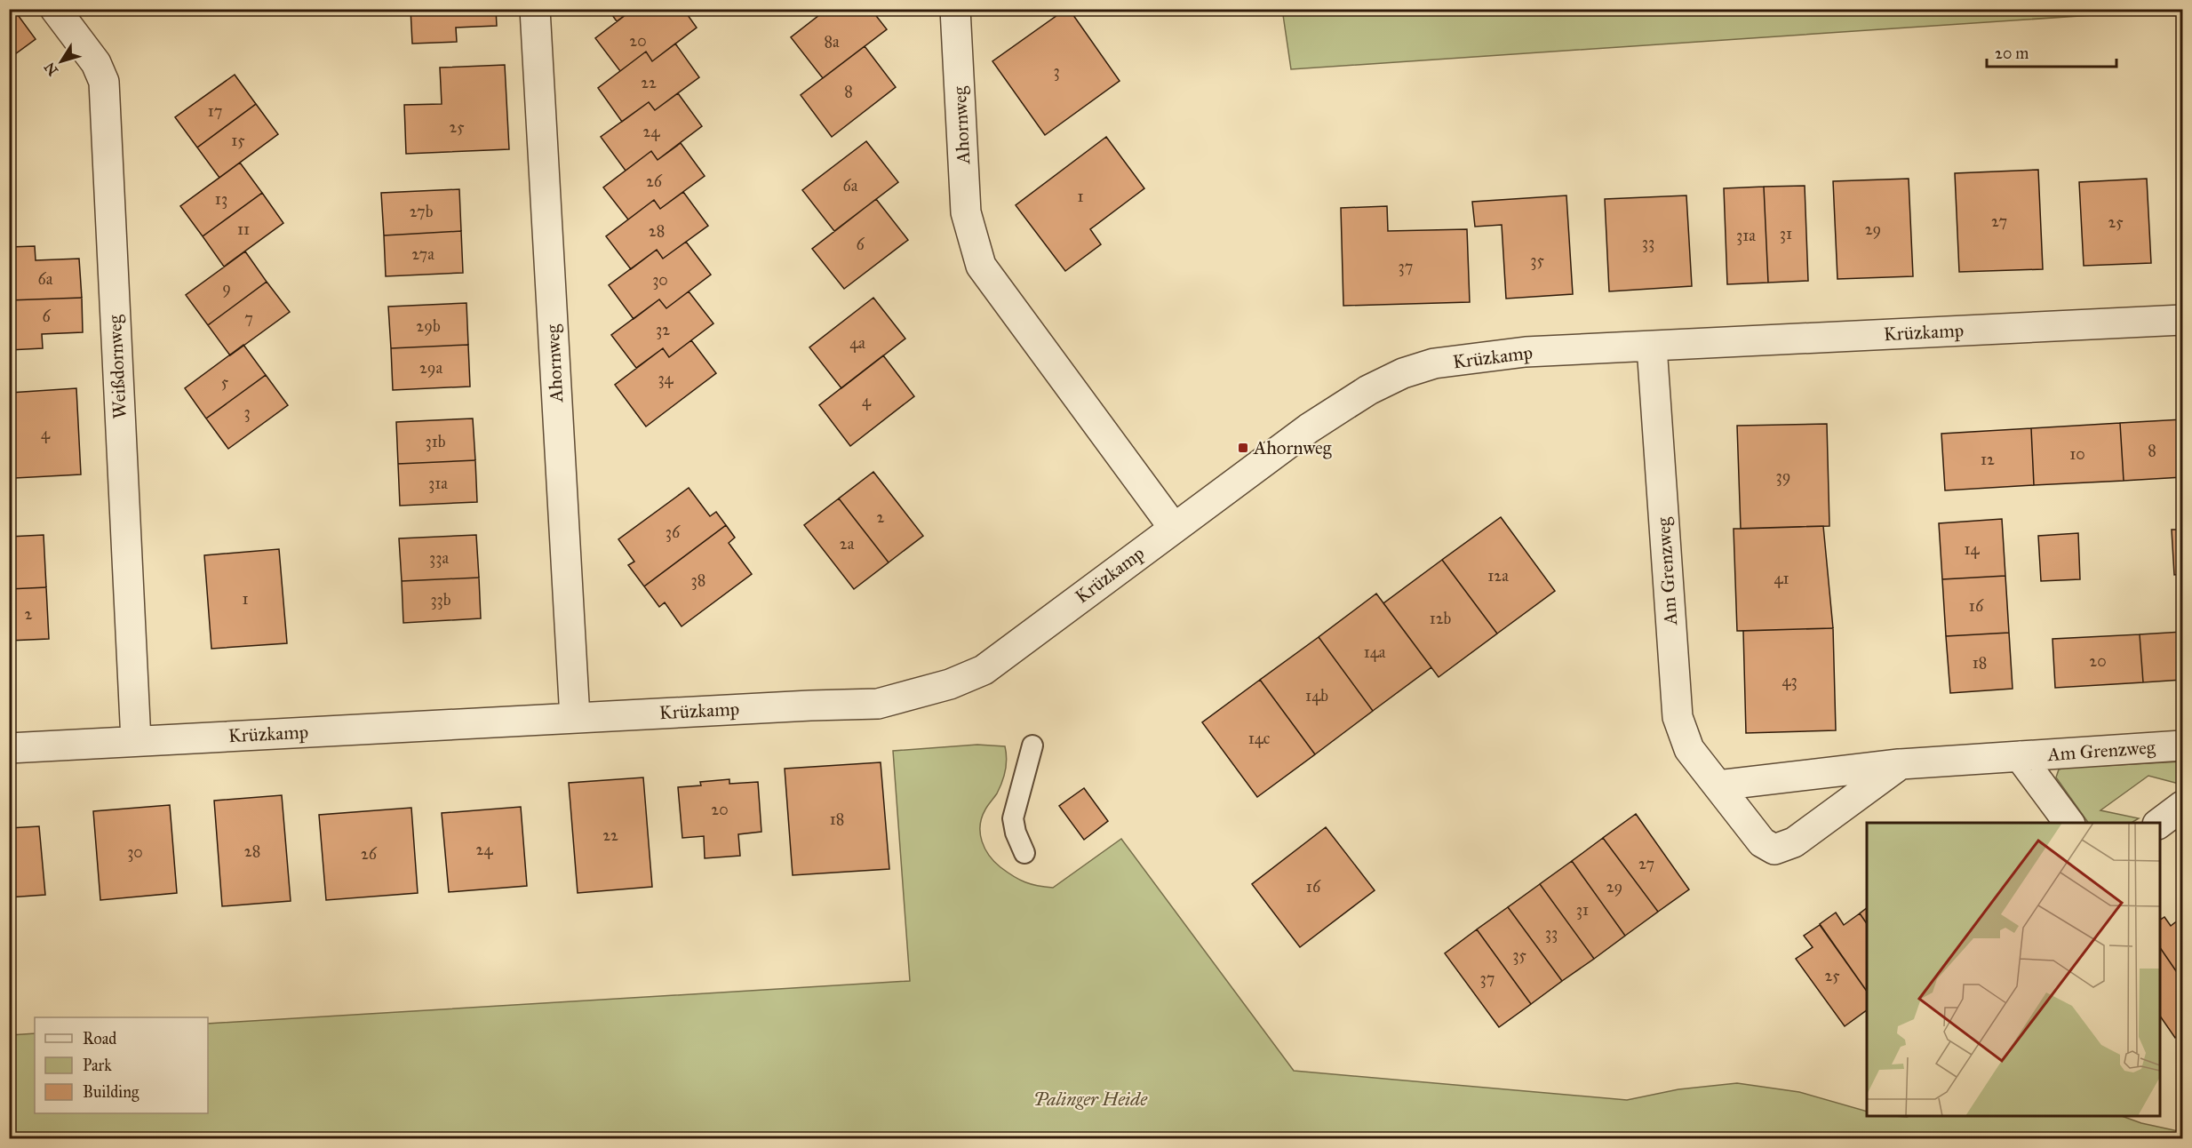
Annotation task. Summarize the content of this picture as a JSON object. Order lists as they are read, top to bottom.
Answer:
{
  "streets": {
    "street": [
      "Ahornweg",
      "Krüzkamp",
      "Weißdornweg",
      "Am Grenzweg"
    ]
  },
  "crossings": [
    ["Ahornweg", "Krüzkamp"],
    ["Krüzkamp", "Weißdornweg"],
    ["Krüzkamp", "Am Grenzweg"]
  ],
  "parks": ["Palinger Heide"],
  "places": {
    "transit": ["Ahornweg"]
  },
  "house_numbers": [
    "20",
    "8a",
    "3",
    "22",
    "8",
    "17",
    "25",
    "24",
    "15",
    "26",
    "6a",
    "1",
    "13",
    "27b",
    "27",
    "25",
    "11",
    "29",
    "28",
    "31",
    "31a",
    "33",
    "6",
    "27a",
    "35",
    "37",
    "6a",
    "30",
    "9",
    "6",
    "7",
    "29b",
    "32",
    "4a",
    "29a",
    "34",
    "5",
    "4",
    "3",
    "4",
    "31b",
    "8",
    "10",
    "12",
    "39",
    "31a",
    "2",
    "36",
    "2a",
    "14",
    "33a",
    "12a",
    "41",
    "38",
    "1",
    "33b",
    "16",
    "2",
    "12b",
    "14a",
    "20",
    "18",
    "43",
    "14b",
    "14c",
    "20",
    "18",
    "22",
    "24",
    "28",
    "30",
    "26",
    "27",
    "16",
    "29",
    "31",
    "33",
    "35",
    "25",
    "37"
  ],
  "legend": ["Road", "Park", "Building"],
  "scale_bar": "20 m",
  "north": "bottom left"
}
